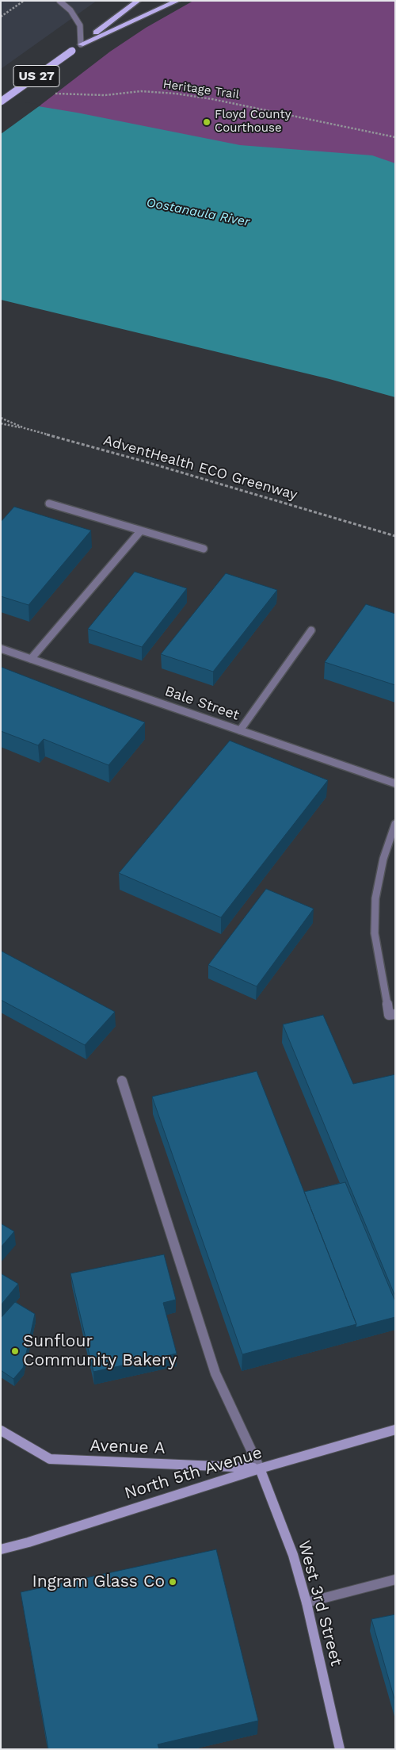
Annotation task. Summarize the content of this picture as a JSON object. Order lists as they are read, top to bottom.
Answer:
{
  "streets": {
    "main road": ["US 27"],
    "street": [
      "Bale Street",
      "Avenue A",
      "North 5th Avenue",
      "West 3rd Street"
    ],
    "path": ["Heritage Trail", "AdventHealth ECO Greenway"]
  },
  "crossings": [
    ["Avenue A", "North 5th Avenue"],
    ["Avenue A", "West 3rd Street"],
    ["North 5th Avenue", "West 3rd Street"]
  ],
  "water": ["Oostanaula River"],
  "places": ["Floyd County Courthouse", "Sunflour Community Bakery", "Ingram Glass Co"]
}
